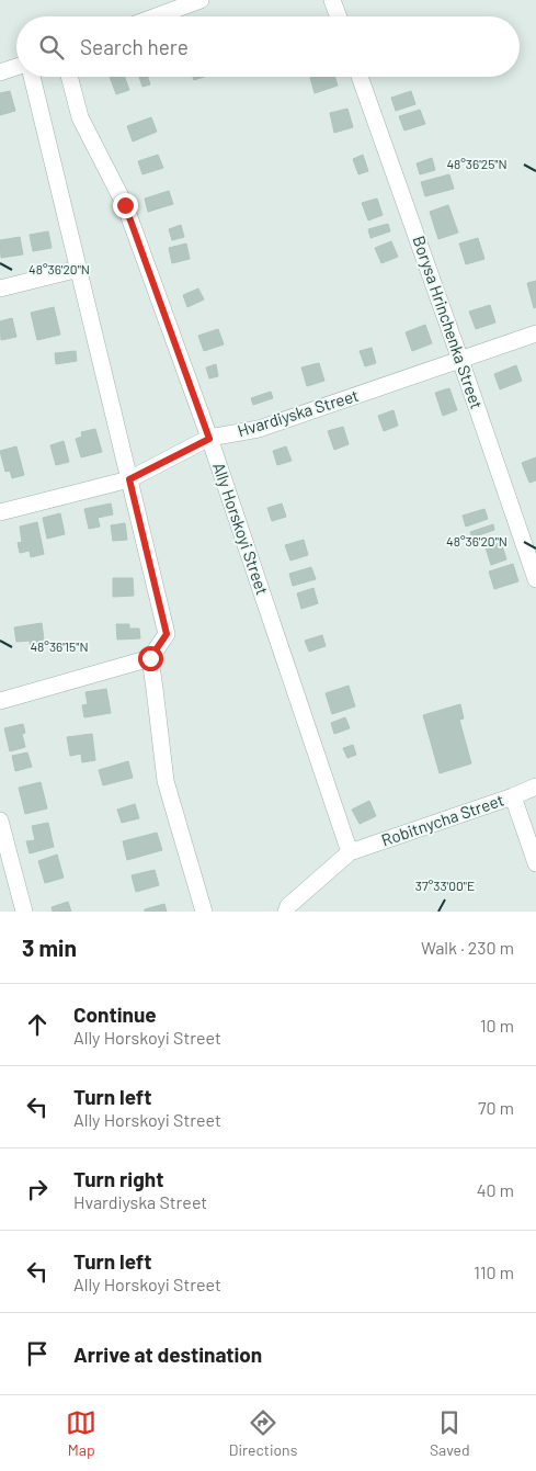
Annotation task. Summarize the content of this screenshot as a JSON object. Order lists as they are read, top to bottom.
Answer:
{
  "streets": {
    "street": [
      "Borysa Hrinchenka Street",
      "Hvardiyska Street",
      "Ally Horskoyi Street",
      "Robitnycha Street"
    ]
  },
  "crossings": [
    ["Borysa Hrinchenka Street", "Hvardiyska Street"],
    ["Hvardiyska Street", "Ally Horskoyi Street"],
    ["Ally Horskoyi Street", "Robitnycha Street"]
  ],
  "page": {
    "search": "Search here",
    "heading": ["3 min", "Walk · 230 m"],
    "list": [
      ["Continue", "Ally Horskoyi Street", "10 m"],
      ["Turn left", "Ally Horskoyi Street", "70 m"],
      ["Turn right", "Hvardiyska Street", "40 m"],
      ["Turn left", "Ally Horskoyi Street", "110 m"],
      "Arrive at destination"
    ],
    "nav": ["Map", "Directions", "Saved"]
  },
  "coordinates": [
    "48°36'25\"N",
    "48°36'20\"N",
    "48°36'15\"N",
    "37°33'00\"E"
  ]
}
